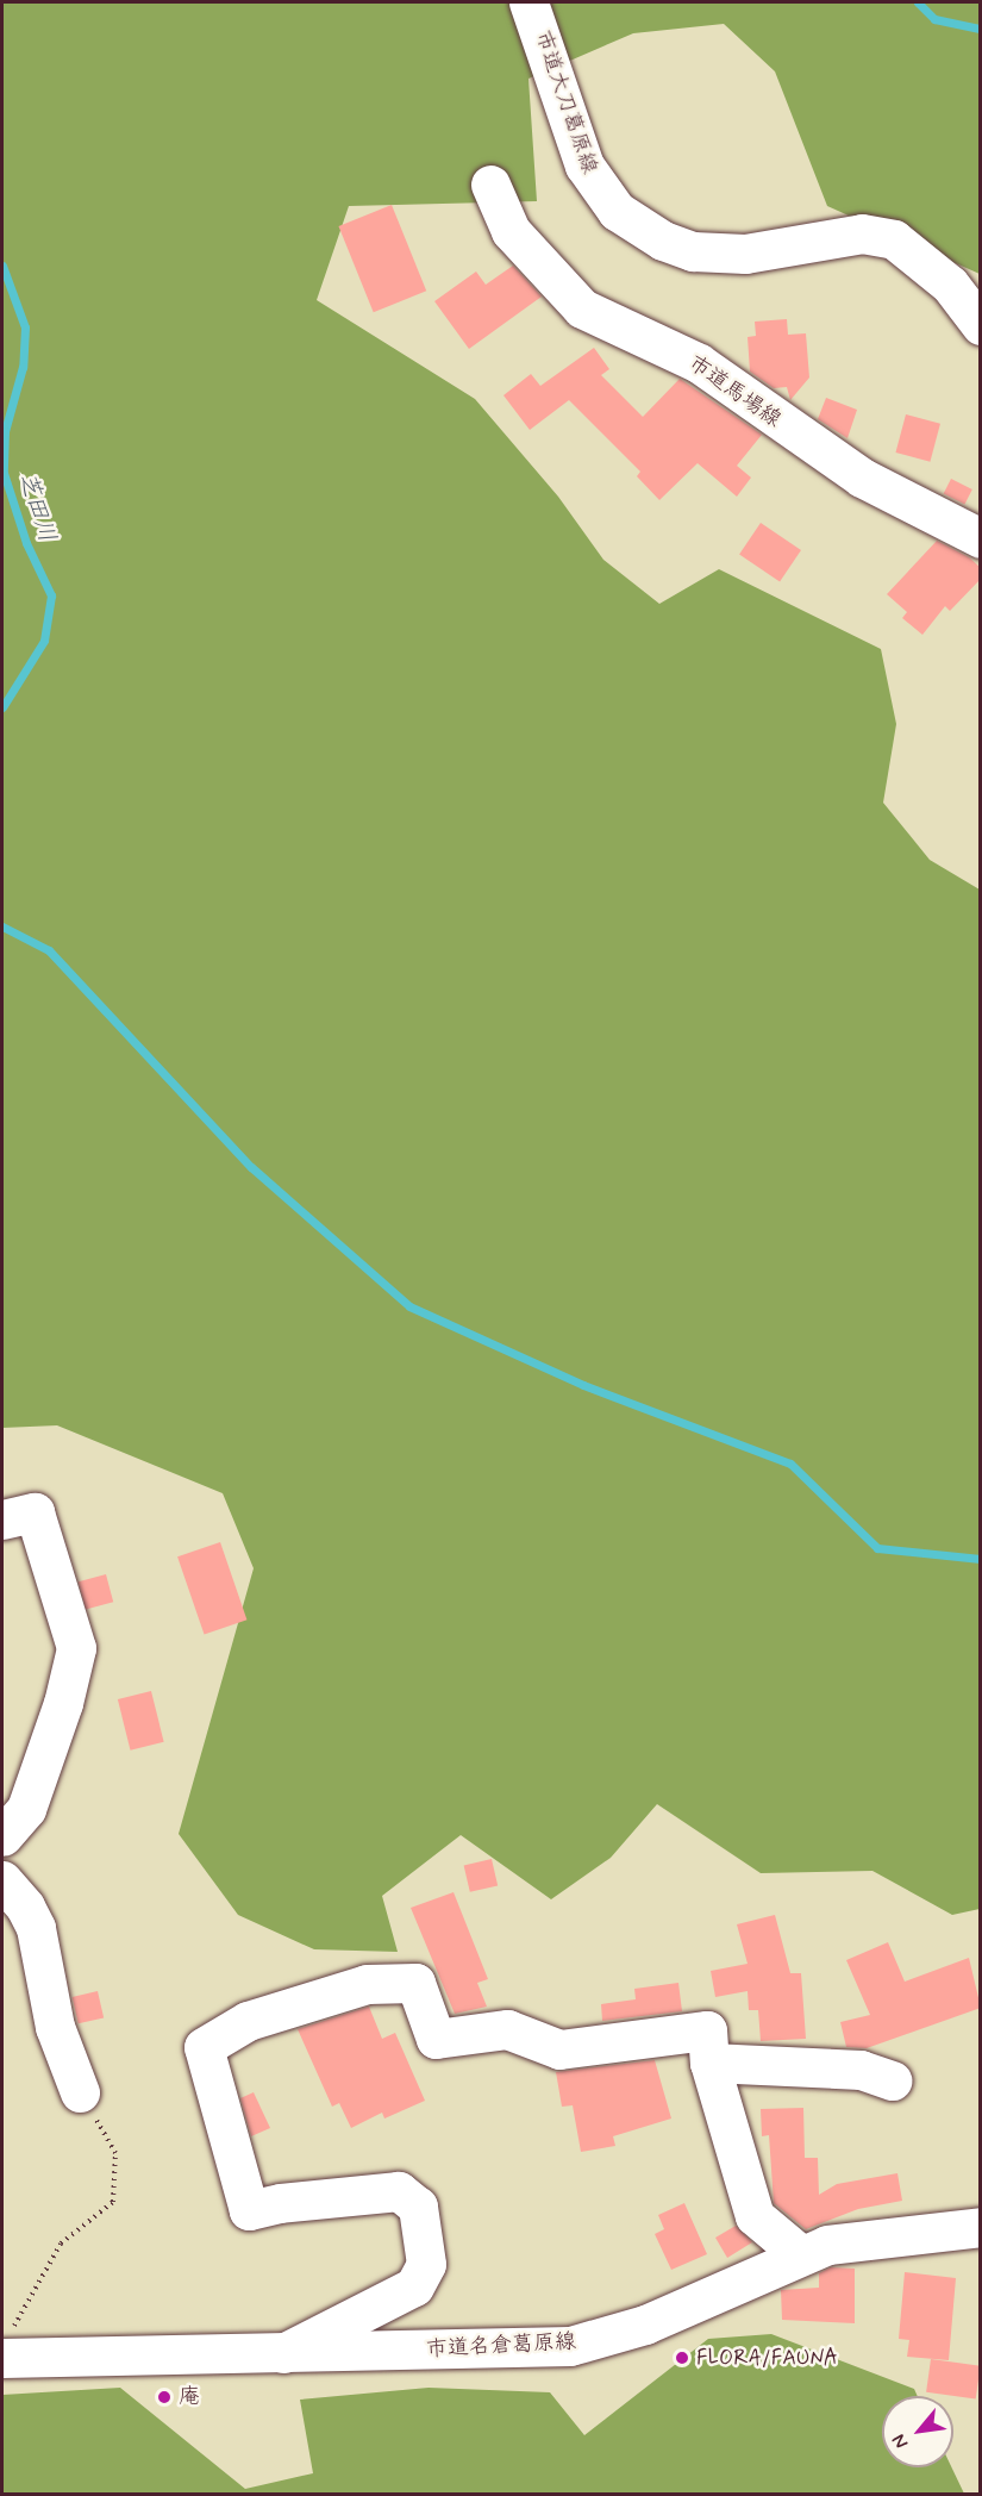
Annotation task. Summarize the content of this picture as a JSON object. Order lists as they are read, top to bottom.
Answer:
{
  "streets": {
    "street": ["市道大刀葛原線", "市道馬場線", "市道名倉葛原線"]
  },
  "water": ["芝田川"],
  "places": ["FLORA/FAUNA", "庵"],
  "north": "bottom left"
}
